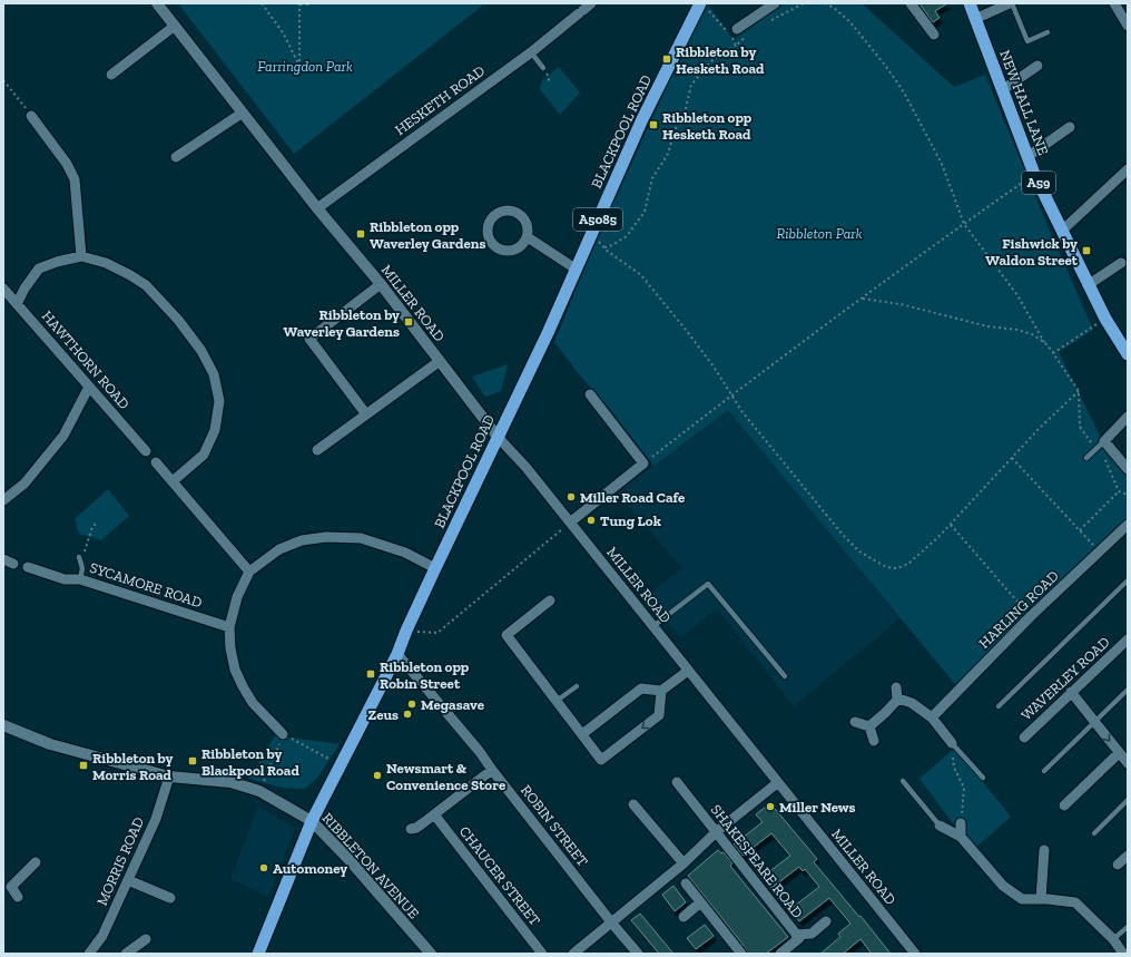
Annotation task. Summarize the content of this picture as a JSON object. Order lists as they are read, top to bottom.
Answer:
{
  "streets": {
    "highway": [
      "NEW HALL LANE",
      "BLACKPOOL ROAD",
      "A59",
      "A5085"
    ],
    "street": [
      "HESKETH ROAD",
      "MILLER ROAD",
      "HAWTHORN ROAD",
      "SYCAMORE ROAD",
      "HARLING ROAD",
      "WAVERLEY ROAD",
      "ROBIN STREET",
      "MORRIS ROAD",
      "SHAKESPEARE ROAD",
      "RIBBLETON AVENUE",
      "CHAUCER STREET"
    ]
  },
  "crossings": [
    ["HESKETH ROAD", "MILLER ROAD"],
    ["BLACKPOOL ROAD", "MILLER ROAD"],
    ["BLACKPOOL ROAD", "ROBIN STREET"],
    ["BLACKPOOL ROAD", "RIBBLETON AVENUE"],
    ["MORRIS ROAD", "RIBBLETON AVENUE"]
  ],
  "parks": ["Farringdon Park", "Ribbleton Park"],
  "places": {
    "transit": [
      "Ribbleton by Hesketh Road",
      "Ribbleton opp Hesketh Road",
      "Ribbleton opp Waverley Gardens",
      "Fishwick by Waldon Street",
      "Ribbleton by Waverley Gardens",
      "Ribbleton opp Robin Street",
      "Ribbleton by Blackpool Road",
      "Ribbleton by Morris Road"
    ],
    "other": [
      "Miller Road Cafe",
      "Tung Lok",
      "Megasave",
      "Zeus",
      "Newsmart & Convenience Store",
      "Miller News",
      "Automoney"
    ]
  }
}
